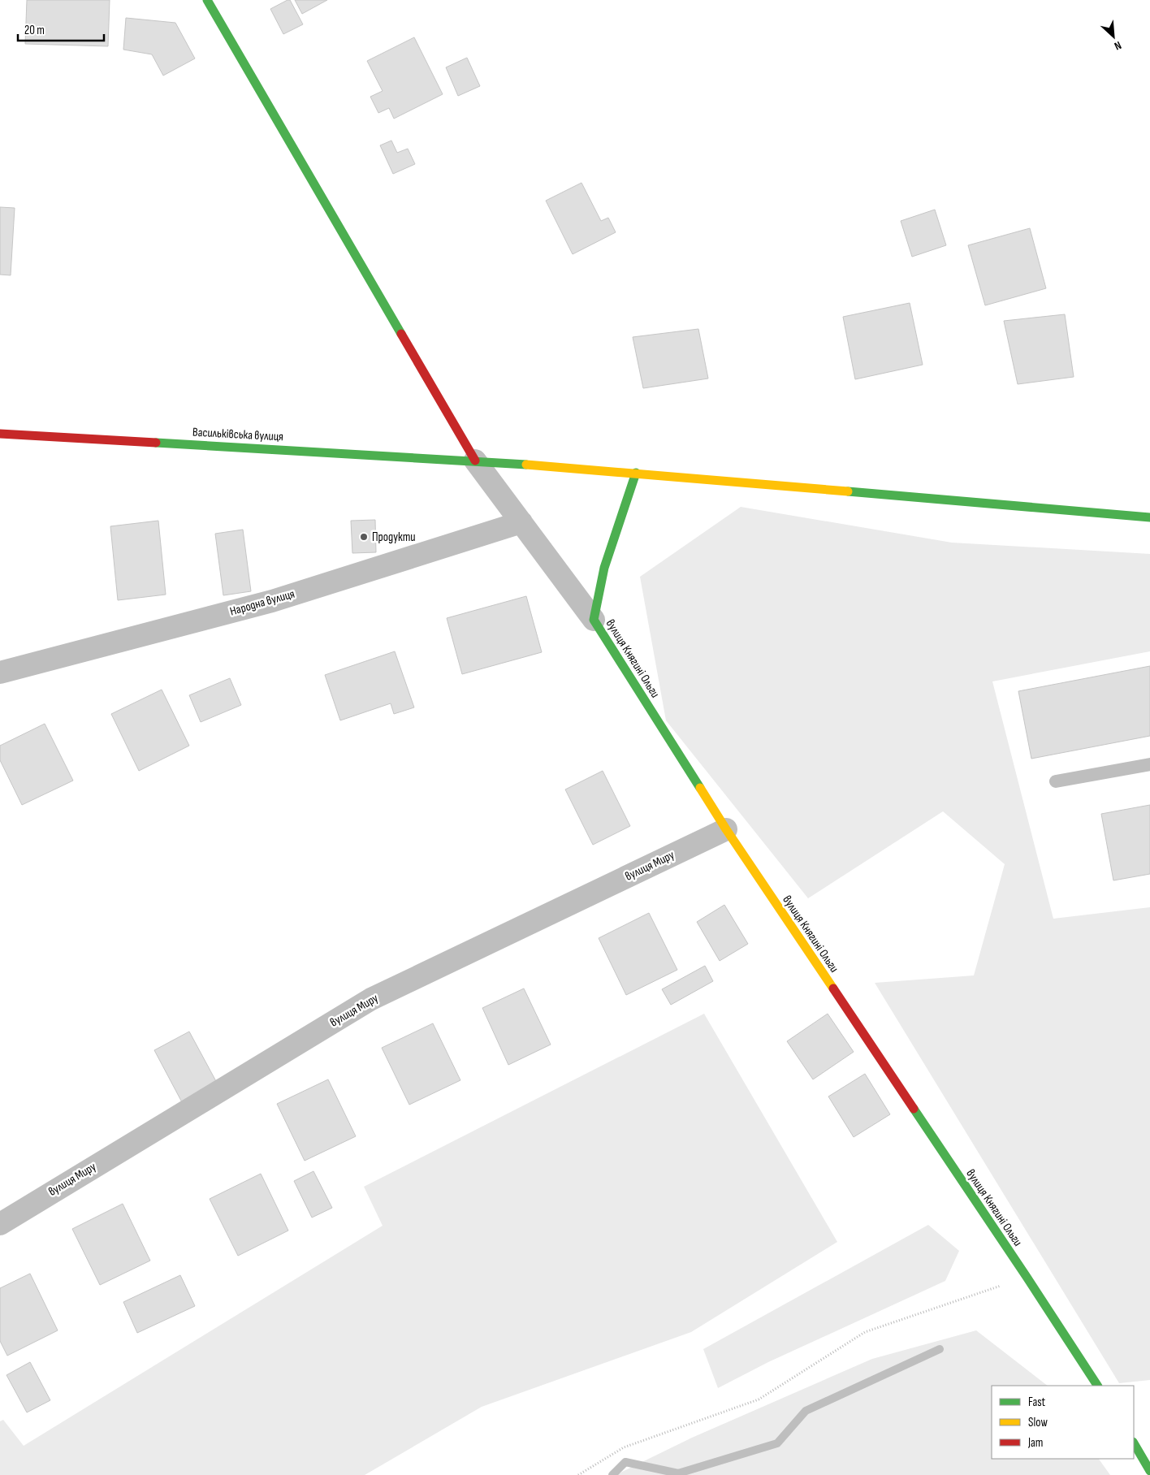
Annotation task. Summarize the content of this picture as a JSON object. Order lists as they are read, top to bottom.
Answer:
{
  "streets": {
    "street": [
      "Васильківська вулиця",
      "Народна вулиця",
      "вулиця Княгині Ольги",
      "вулиця Миру"
    ]
  },
  "crossings": [
    ["Васильківська вулиця", "вулиця Княгині Ольги"],
    ["вулиця Княгині Ольги", "вулиця Миру"]
  ],
  "places": ["Продукти"],
  "legend": ["Fast", "Slow", "Jam"],
  "scale_bar": "20 m",
  "north": "bottom right"
}
